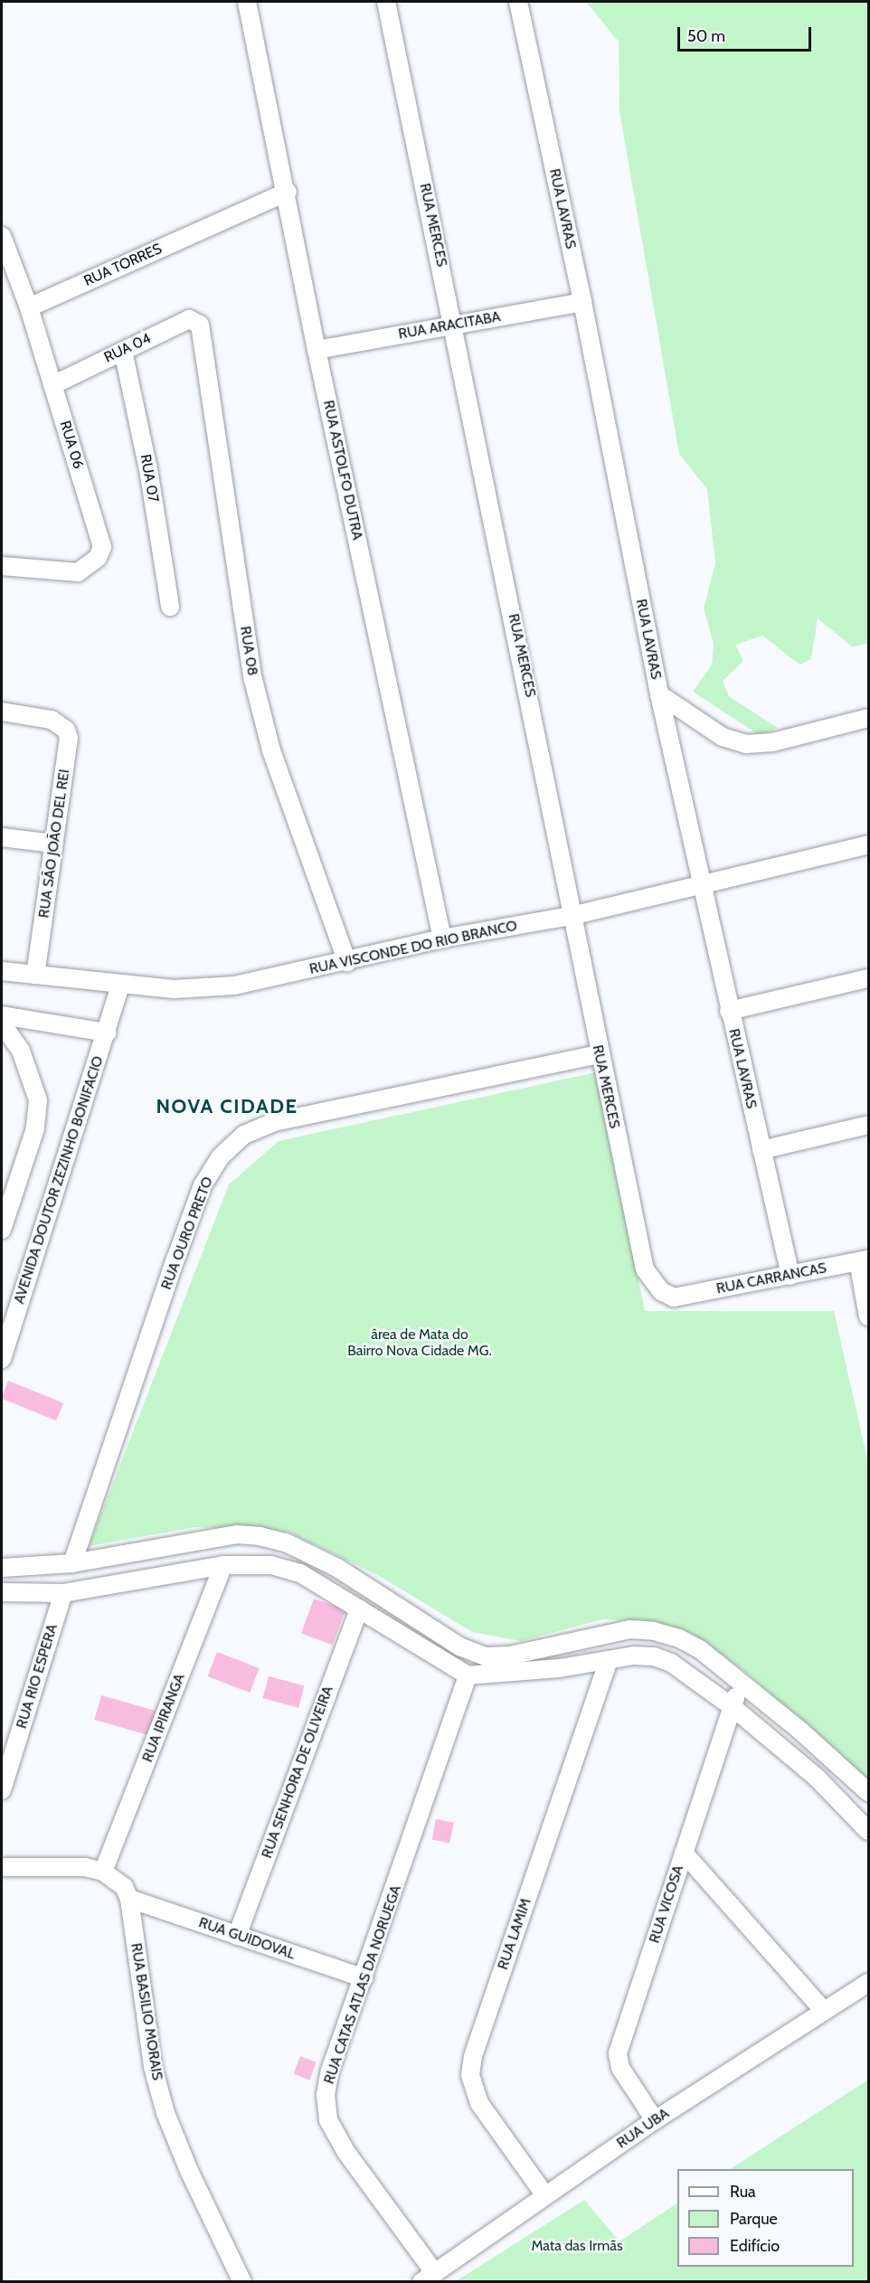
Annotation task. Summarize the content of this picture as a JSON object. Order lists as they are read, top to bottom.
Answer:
{
  "streets": {
    "street": [
      "RUA LAVRAS",
      "RUA MERCES",
      "RUA TORRES",
      "RUA ARACITABA",
      "RUA 04",
      "RUA 06",
      "RUA ASTOLFO DUTRA",
      "RUA 07",
      "RUA 08",
      "RUA SÃO JOÃO DEL REI",
      "RUA VISCONDE DO RIO BRANCO",
      "AVENIDA DOUTOR ZEZINHO BONIFACIO",
      "RUA OURO PRETO",
      "RUA CARRANCAS",
      "RUA RIO ESPERA",
      "RUA IPIRANGA",
      "RUA SENHORA DE OLIVEIRA",
      "RUA VICOSA",
      "RUA LAMIM",
      "RUA GUIDOVAL",
      "RUA CATAS ATLAS DA NORUEGA",
      "RUA BASILIO MORAIS",
      "RUA UBA"
    ]
  },
  "crossings": [
    ["RUA LAVRAS", "RUA ARACITABA"],
    ["RUA LAVRAS", "RUA VISCONDE DO RIO BRANCO"],
    ["RUA LAVRAS", "RUA CARRANCAS"],
    ["RUA MERCES", "RUA ARACITABA"],
    ["RUA MERCES", "RUA VISCONDE DO RIO BRANCO"],
    ["RUA MERCES", "RUA OURO PRETO"],
    ["RUA MERCES", "RUA CARRANCAS"],
    ["RUA TORRES", "RUA 06"],
    ["RUA TORRES", "RUA ASTOLFO DUTRA"],
    ["RUA ARACITABA", "RUA ASTOLFO DUTRA"],
    ["RUA 04", "RUA 06"],
    ["RUA 04", "RUA 07"],
    ["RUA 04", "RUA 08"],
    ["RUA ASTOLFO DUTRA", "RUA VISCONDE DO RIO BRANCO"],
    ["RUA 08", "RUA VISCONDE DO RIO BRANCO"],
    ["RUA VISCONDE DO RIO BRANCO", "AVENIDA DOUTOR ZEZINHO BONIFACIO"],
    ["RUA SENHORA DE OLIVEIRA", "RUA GUIDOVAL"],
    ["RUA VICOSA", "RUA UBA"],
    ["RUA LAMIM", "RUA UBA"],
    ["RUA GUIDOVAL", "RUA CATAS ATLAS DA NORUEGA"],
    ["RUA GUIDOVAL", "RUA BASILIO MORAIS"],
    ["RUA CATAS ATLAS DA NORUEGA", "RUA UBA"]
  ],
  "districts": ["NOVA CIDADE"],
  "parks": ["ârea de Mata do Bairro Nova Cidade MG.", "Mata das Irmãs"],
  "legend": ["Rua", "Parque", "Edifício"],
  "scale_bar": "50 m"
}
